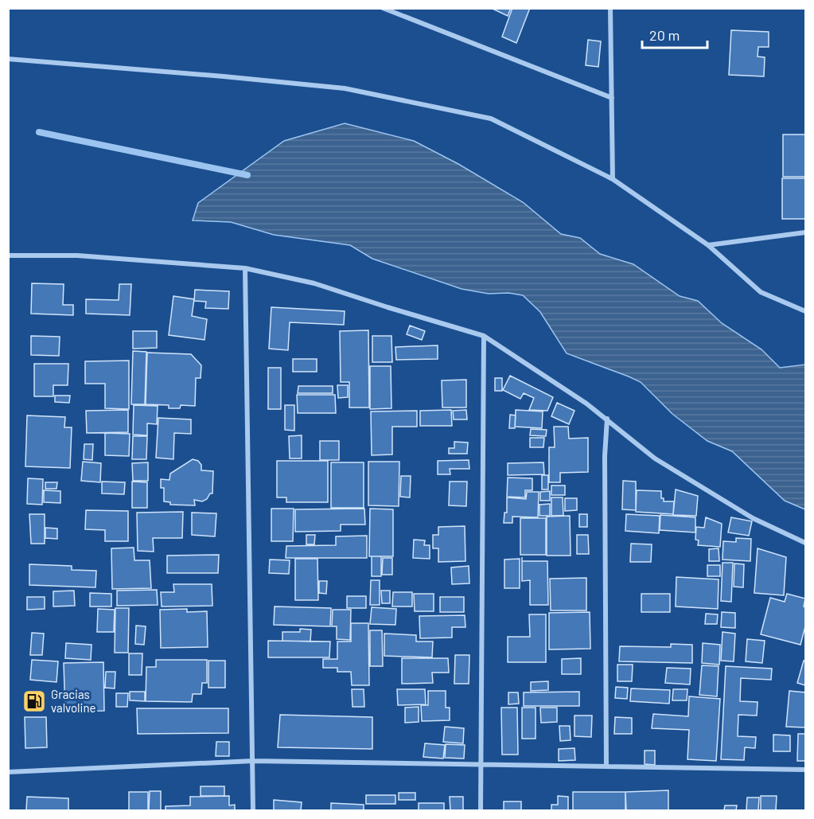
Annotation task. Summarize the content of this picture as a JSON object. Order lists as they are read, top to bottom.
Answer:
{
  "places": {
    "fuel station": ["Gracias valvoline"]
  },
  "scale_bar": "20 m"
}
